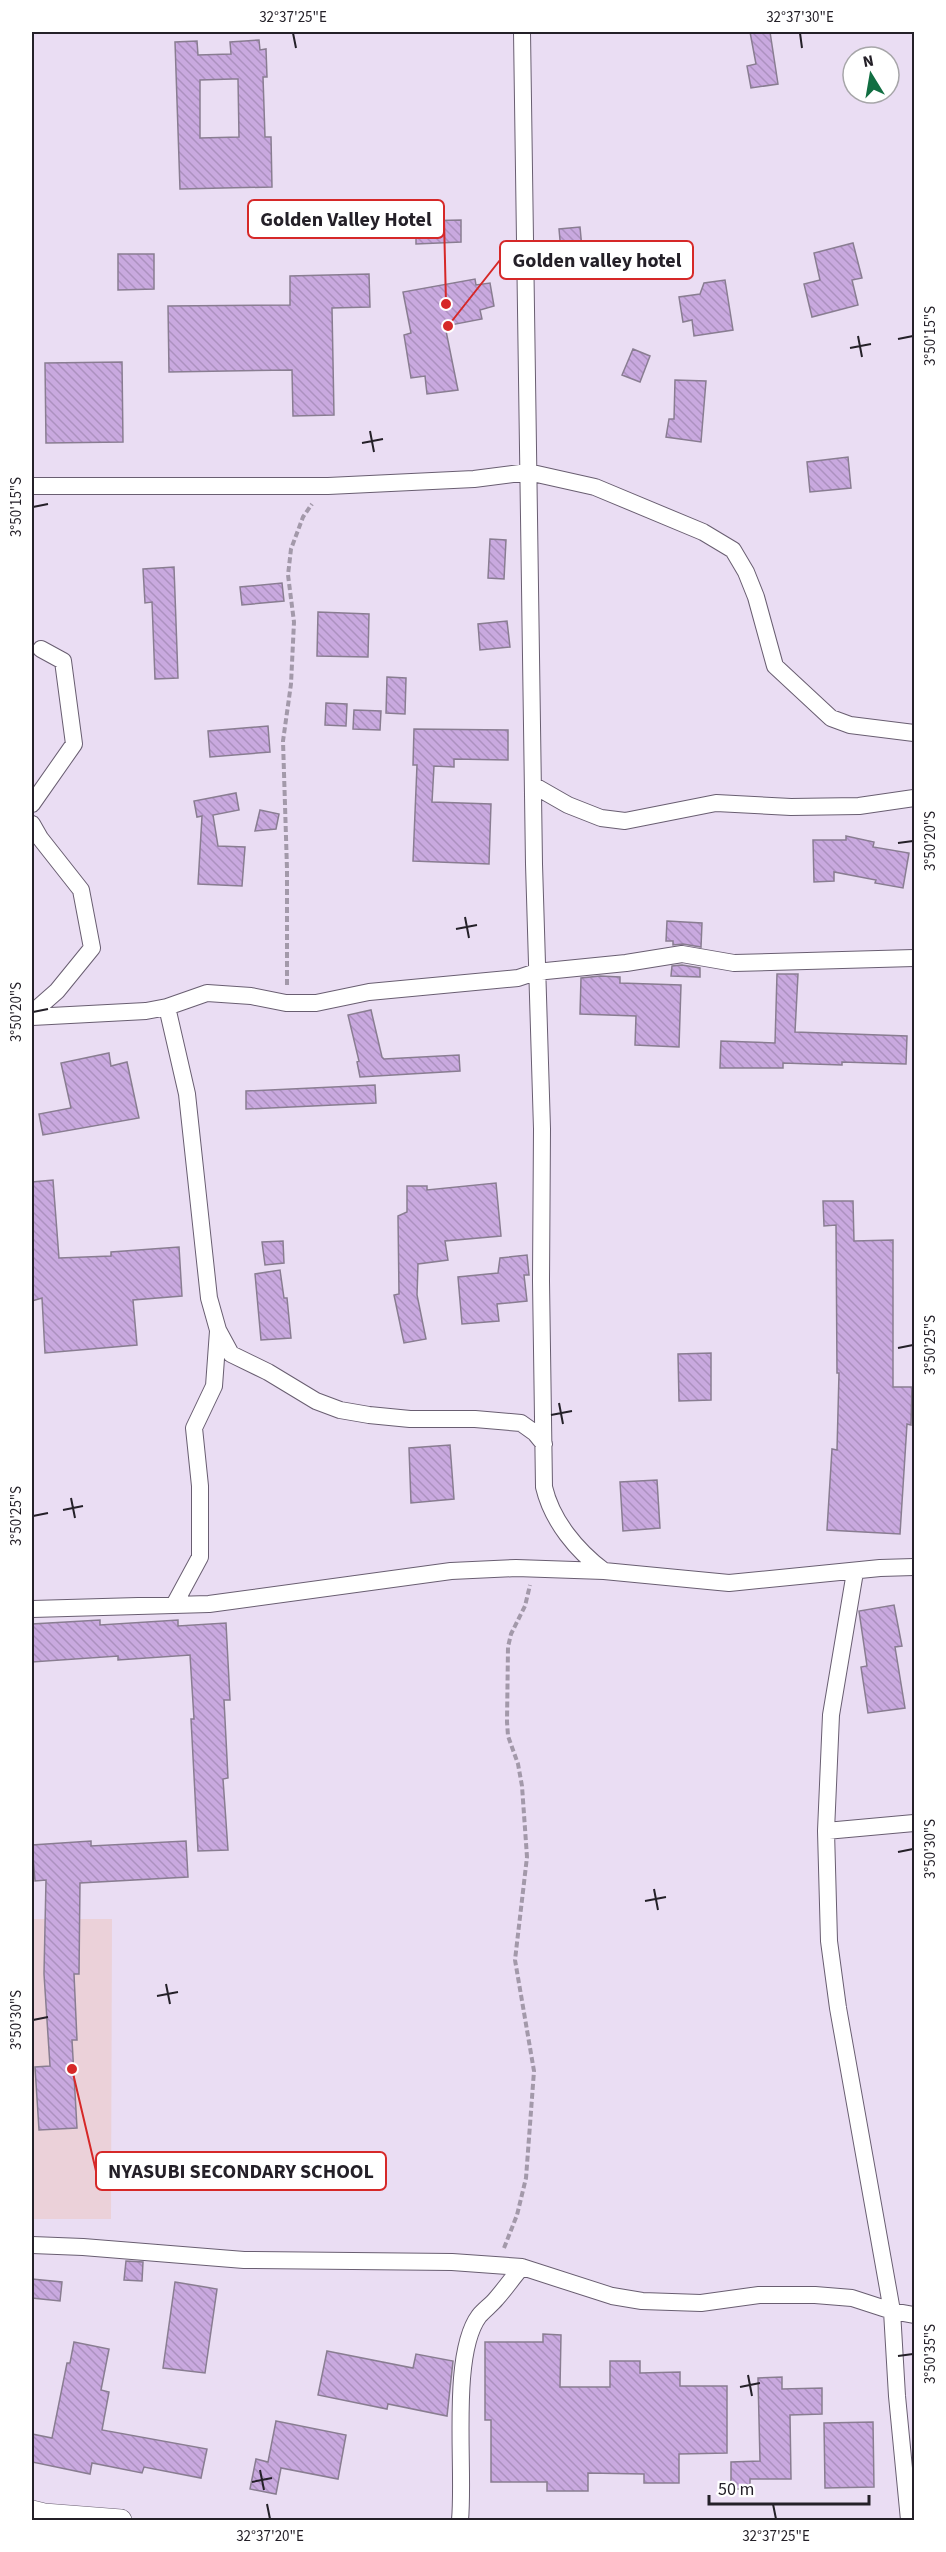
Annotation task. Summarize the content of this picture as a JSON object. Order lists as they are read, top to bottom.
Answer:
{
  "places": ["Golden Valley Hotel", "Golden valley hotel", "NYASUBI SECONDARY SCHOOL"],
  "scale_bar": "50 m",
  "north": "top",
  "coordinates": [
    "32°37'25\"E",
    "32°37'30\"E",
    "3°50'15\"S",
    "3°50'20\"S",
    "3°50'25\"S",
    "3°50'30\"S",
    "3°50'35\"S",
    "32°37'20\"E"
  ]
}
